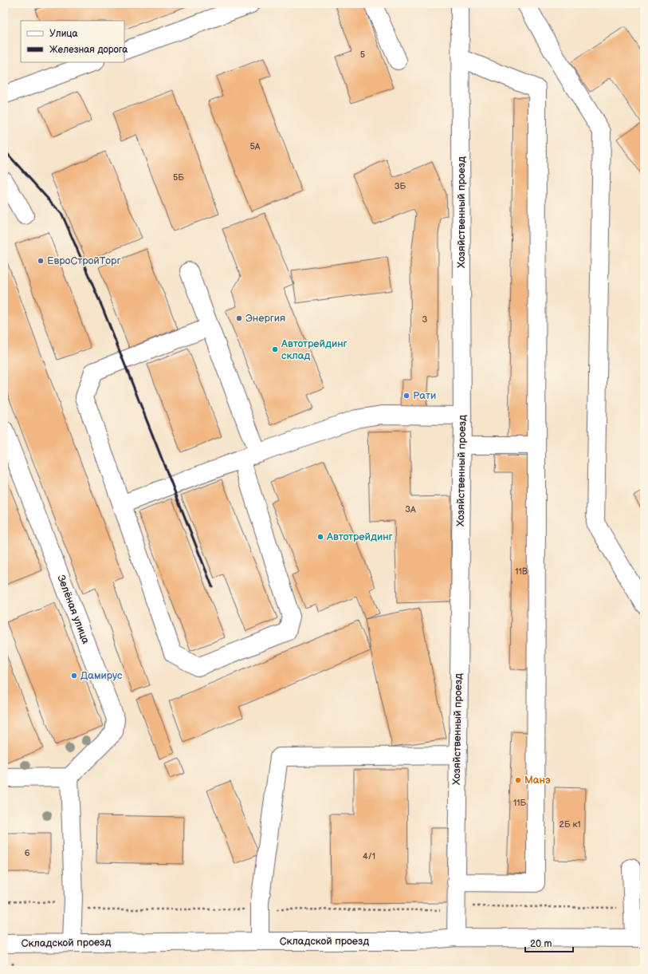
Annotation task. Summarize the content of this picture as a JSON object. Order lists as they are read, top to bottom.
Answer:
{
  "streets": {
    "street": ["Хозяйственный проезд", "Зелёная улица", "Складской проезд"]
  },
  "crossings": [
    ["Хозяйственный проезд", "Складской проезд"]
  ],
  "places": [
    "ЕвроСтройТорг",
    "Энергия",
    "Автотрейдинг склад",
    "Рати",
    "Автотрейдинг",
    "Дамирус",
    "Манэ"
  ],
  "house_numbers": [
    "5",
    "5А",
    "5Б",
    "3Б",
    "3",
    "3А",
    "11В",
    "11Б",
    "2Б к1",
    "6",
    "4/1"
  ],
  "legend": ["Улица", "Железная дорога"],
  "scale_bar": "20 m"
}
